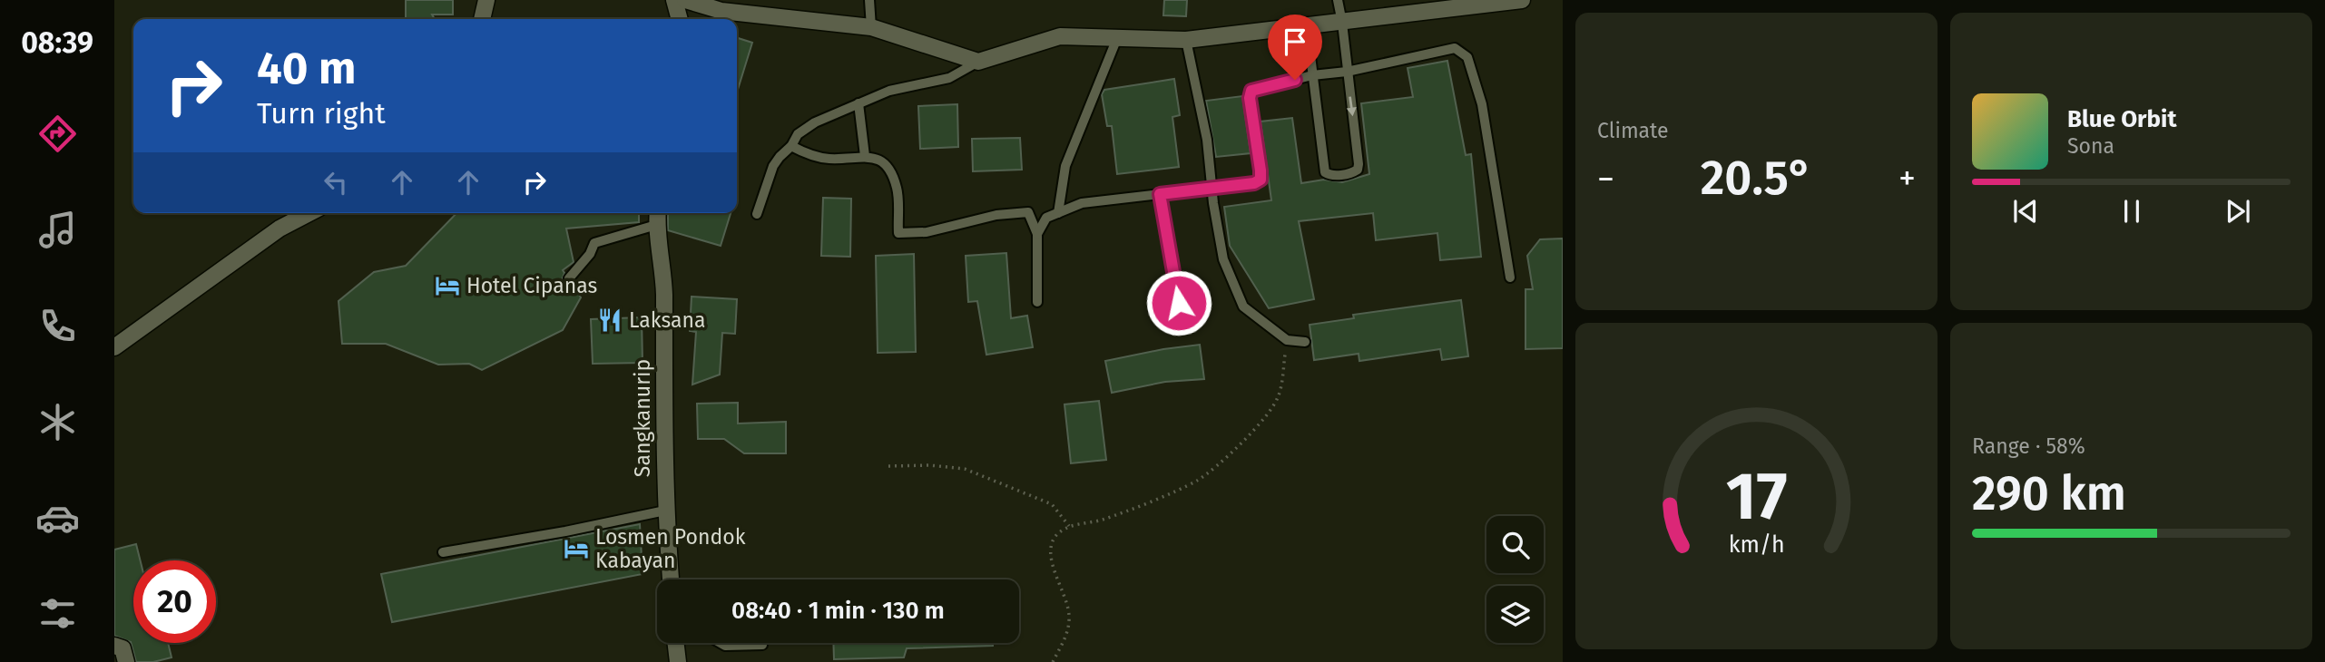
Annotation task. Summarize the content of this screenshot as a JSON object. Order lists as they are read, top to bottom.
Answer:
{
  "streets": {
    "street": ["Sangkanurip"]
  },
  "places": {
    "hotel": ["Hotel Cipanas", "Losmen Pondok Kabayan"],
    "restaurant": ["Laksana"]
  },
  "page": {
    "tabs": "08:39",
    "tile": [
      "Climate",
      ["Range · 58%", "290 km"]
    ],
    "turn": ["40 m", "Turn right"],
    "song": ["Blue Orbit", "Sona"],
    "heat": ["−", "20.5°", "+"],
    "limit": "20",
    "trip": "08:40 · 1 min · 130 m",
    "gauge": ["17", "km/h"]
  }
}
